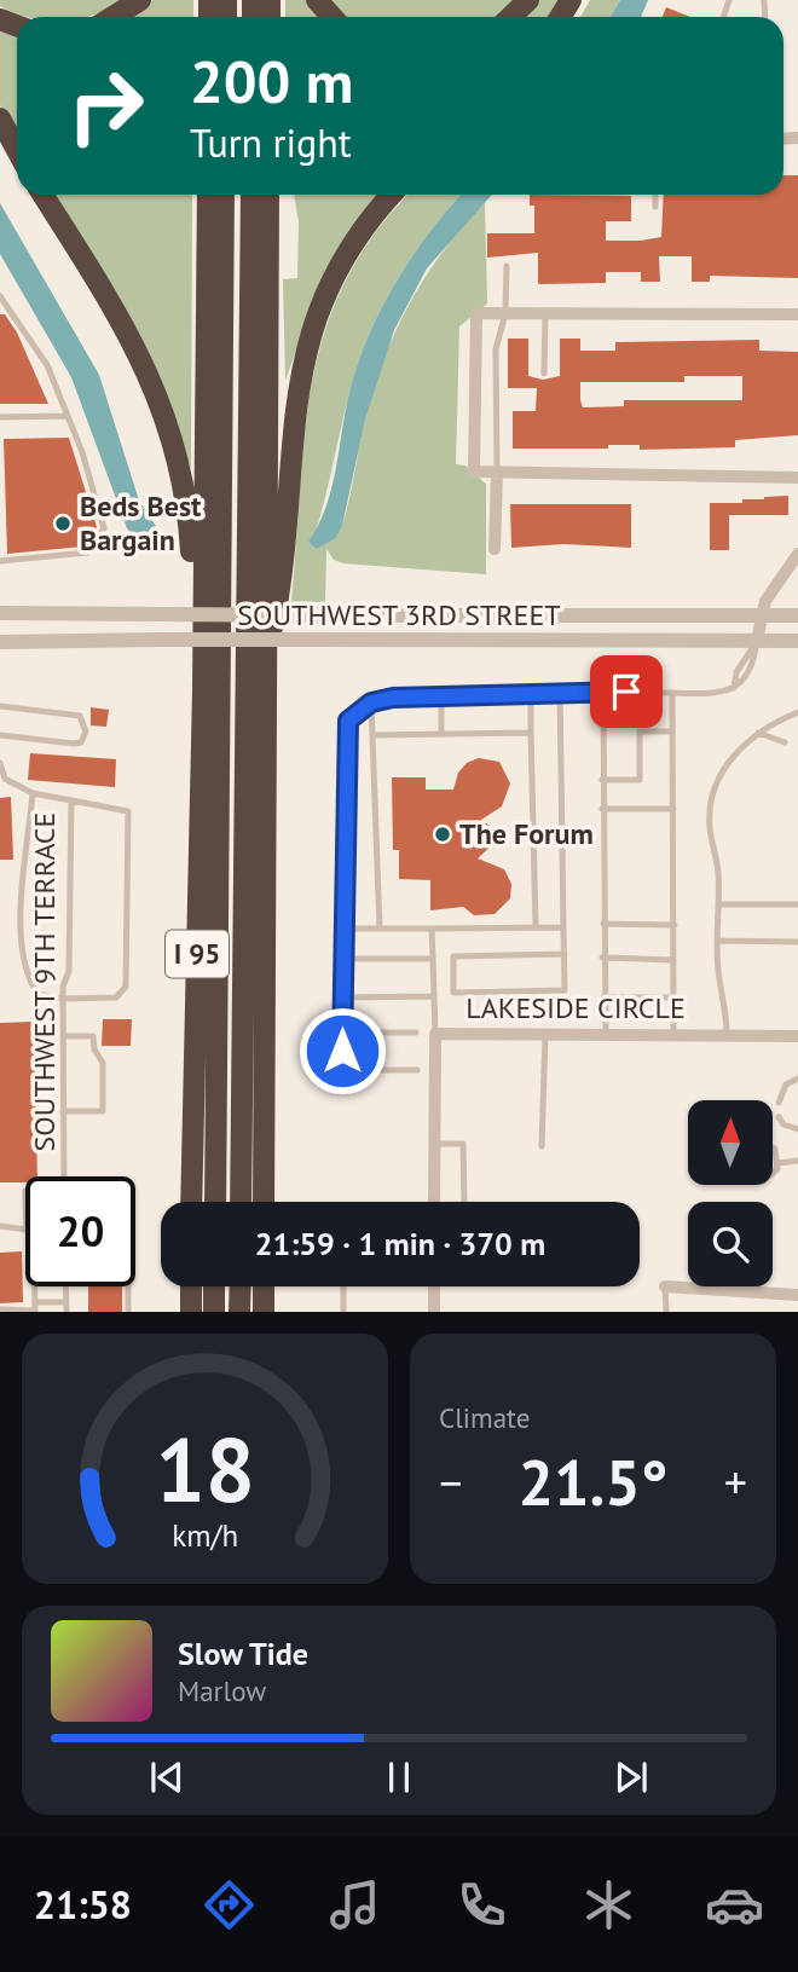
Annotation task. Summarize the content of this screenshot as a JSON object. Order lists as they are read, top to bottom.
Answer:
{
  "streets": {
    "highway": ["I 95"],
    "street": ["SOUTHWEST 3RD STREET", "LAKESIDE CIRCLE"],
    "lane": ["SOUTHWEST 9TH TERRACE"]
  },
  "places": ["Beds Best Bargain", "The Forum"],
  "north": "top",
  "page": {
    "turn": ["200 m", "Turn right"],
    "limit": "20",
    "trip": "21:59 · 1 min · 370 m",
    "tile": "Climate",
    "heat": ["−", "21.5°", "+"],
    "song": ["Slow Tide", "Marlow"],
    "tabs": "21:58",
    "gauge": ["18", "km/h"]
  }
}
